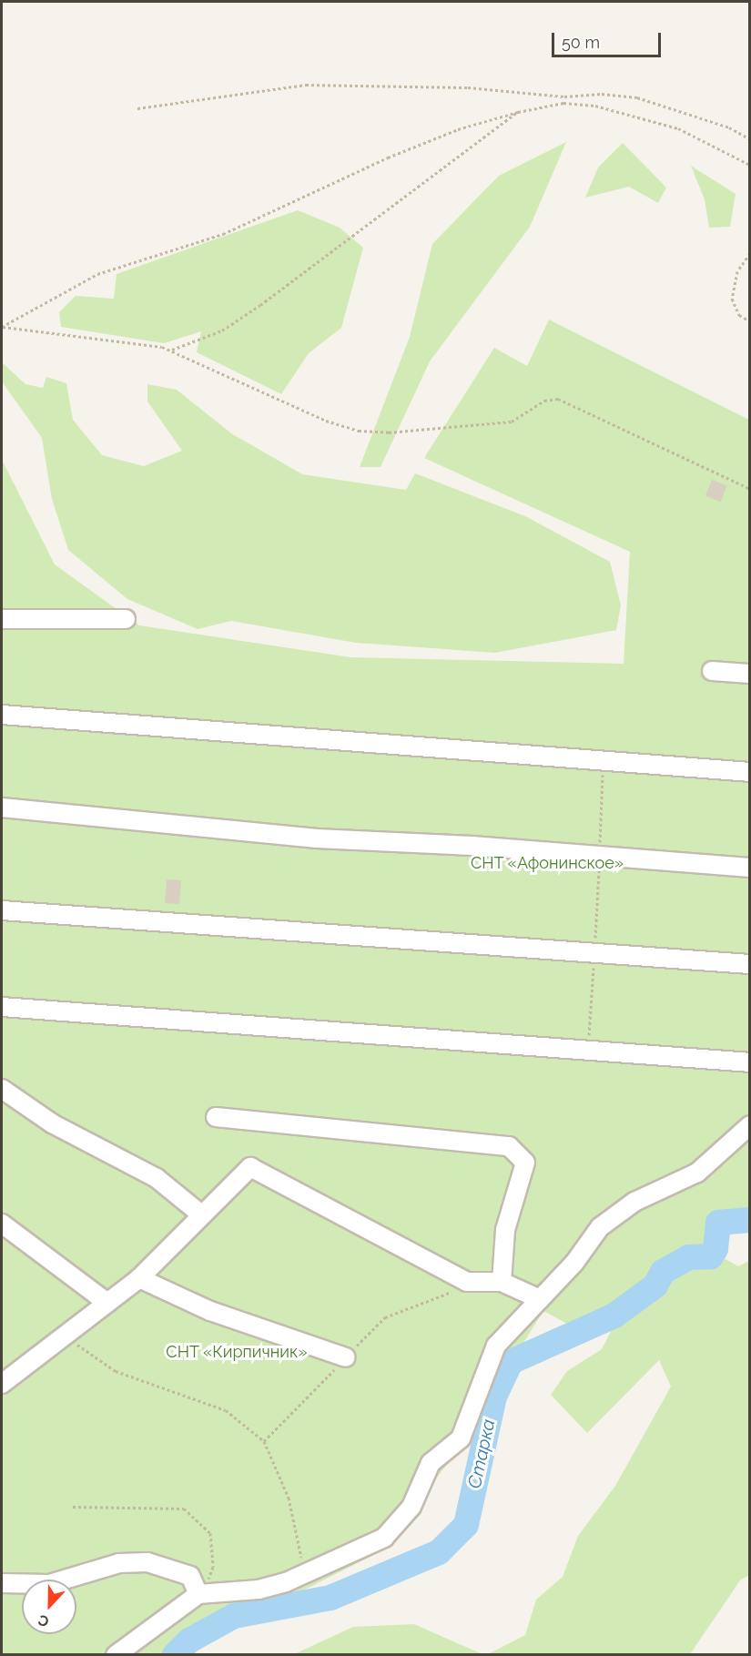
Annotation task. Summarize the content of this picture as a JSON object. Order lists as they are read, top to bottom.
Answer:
{
  "water": ["Старка"],
  "parks": ["СНТ «Афонинское»", "СНТ «Кирпичник»"],
  "scale_bar": "50 m",
  "north": "bottom"
}
